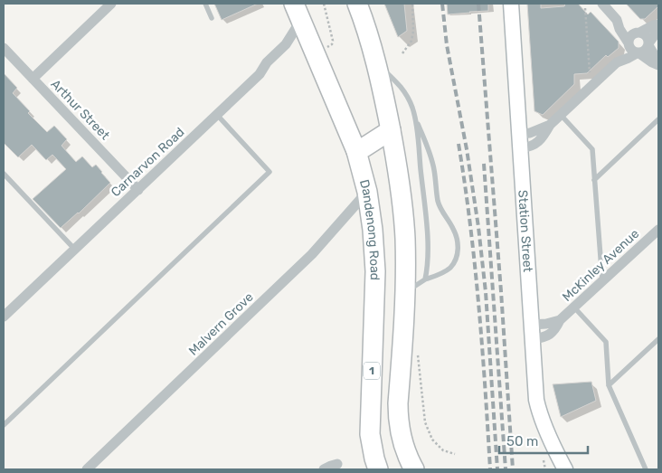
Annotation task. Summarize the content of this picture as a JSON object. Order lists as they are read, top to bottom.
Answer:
{
  "streets": {
    "highway": ["Dandenong Road", "1"],
    "street": [
      "Arthur Street",
      "Carnarvon Road",
      "Station Street",
      "McKinley Avenue",
      "Malvern Grove"
    ]
  },
  "crossings": [
    ["Arthur Street", "Carnarvon Road"],
    ["Carnarvon Road", "Dandenong Road"],
    ["Dandenong Road", "Malvern Grove"],
    ["Station Street", "McKinley Avenue"]
  ],
  "scale_bar": "50 m"
}
